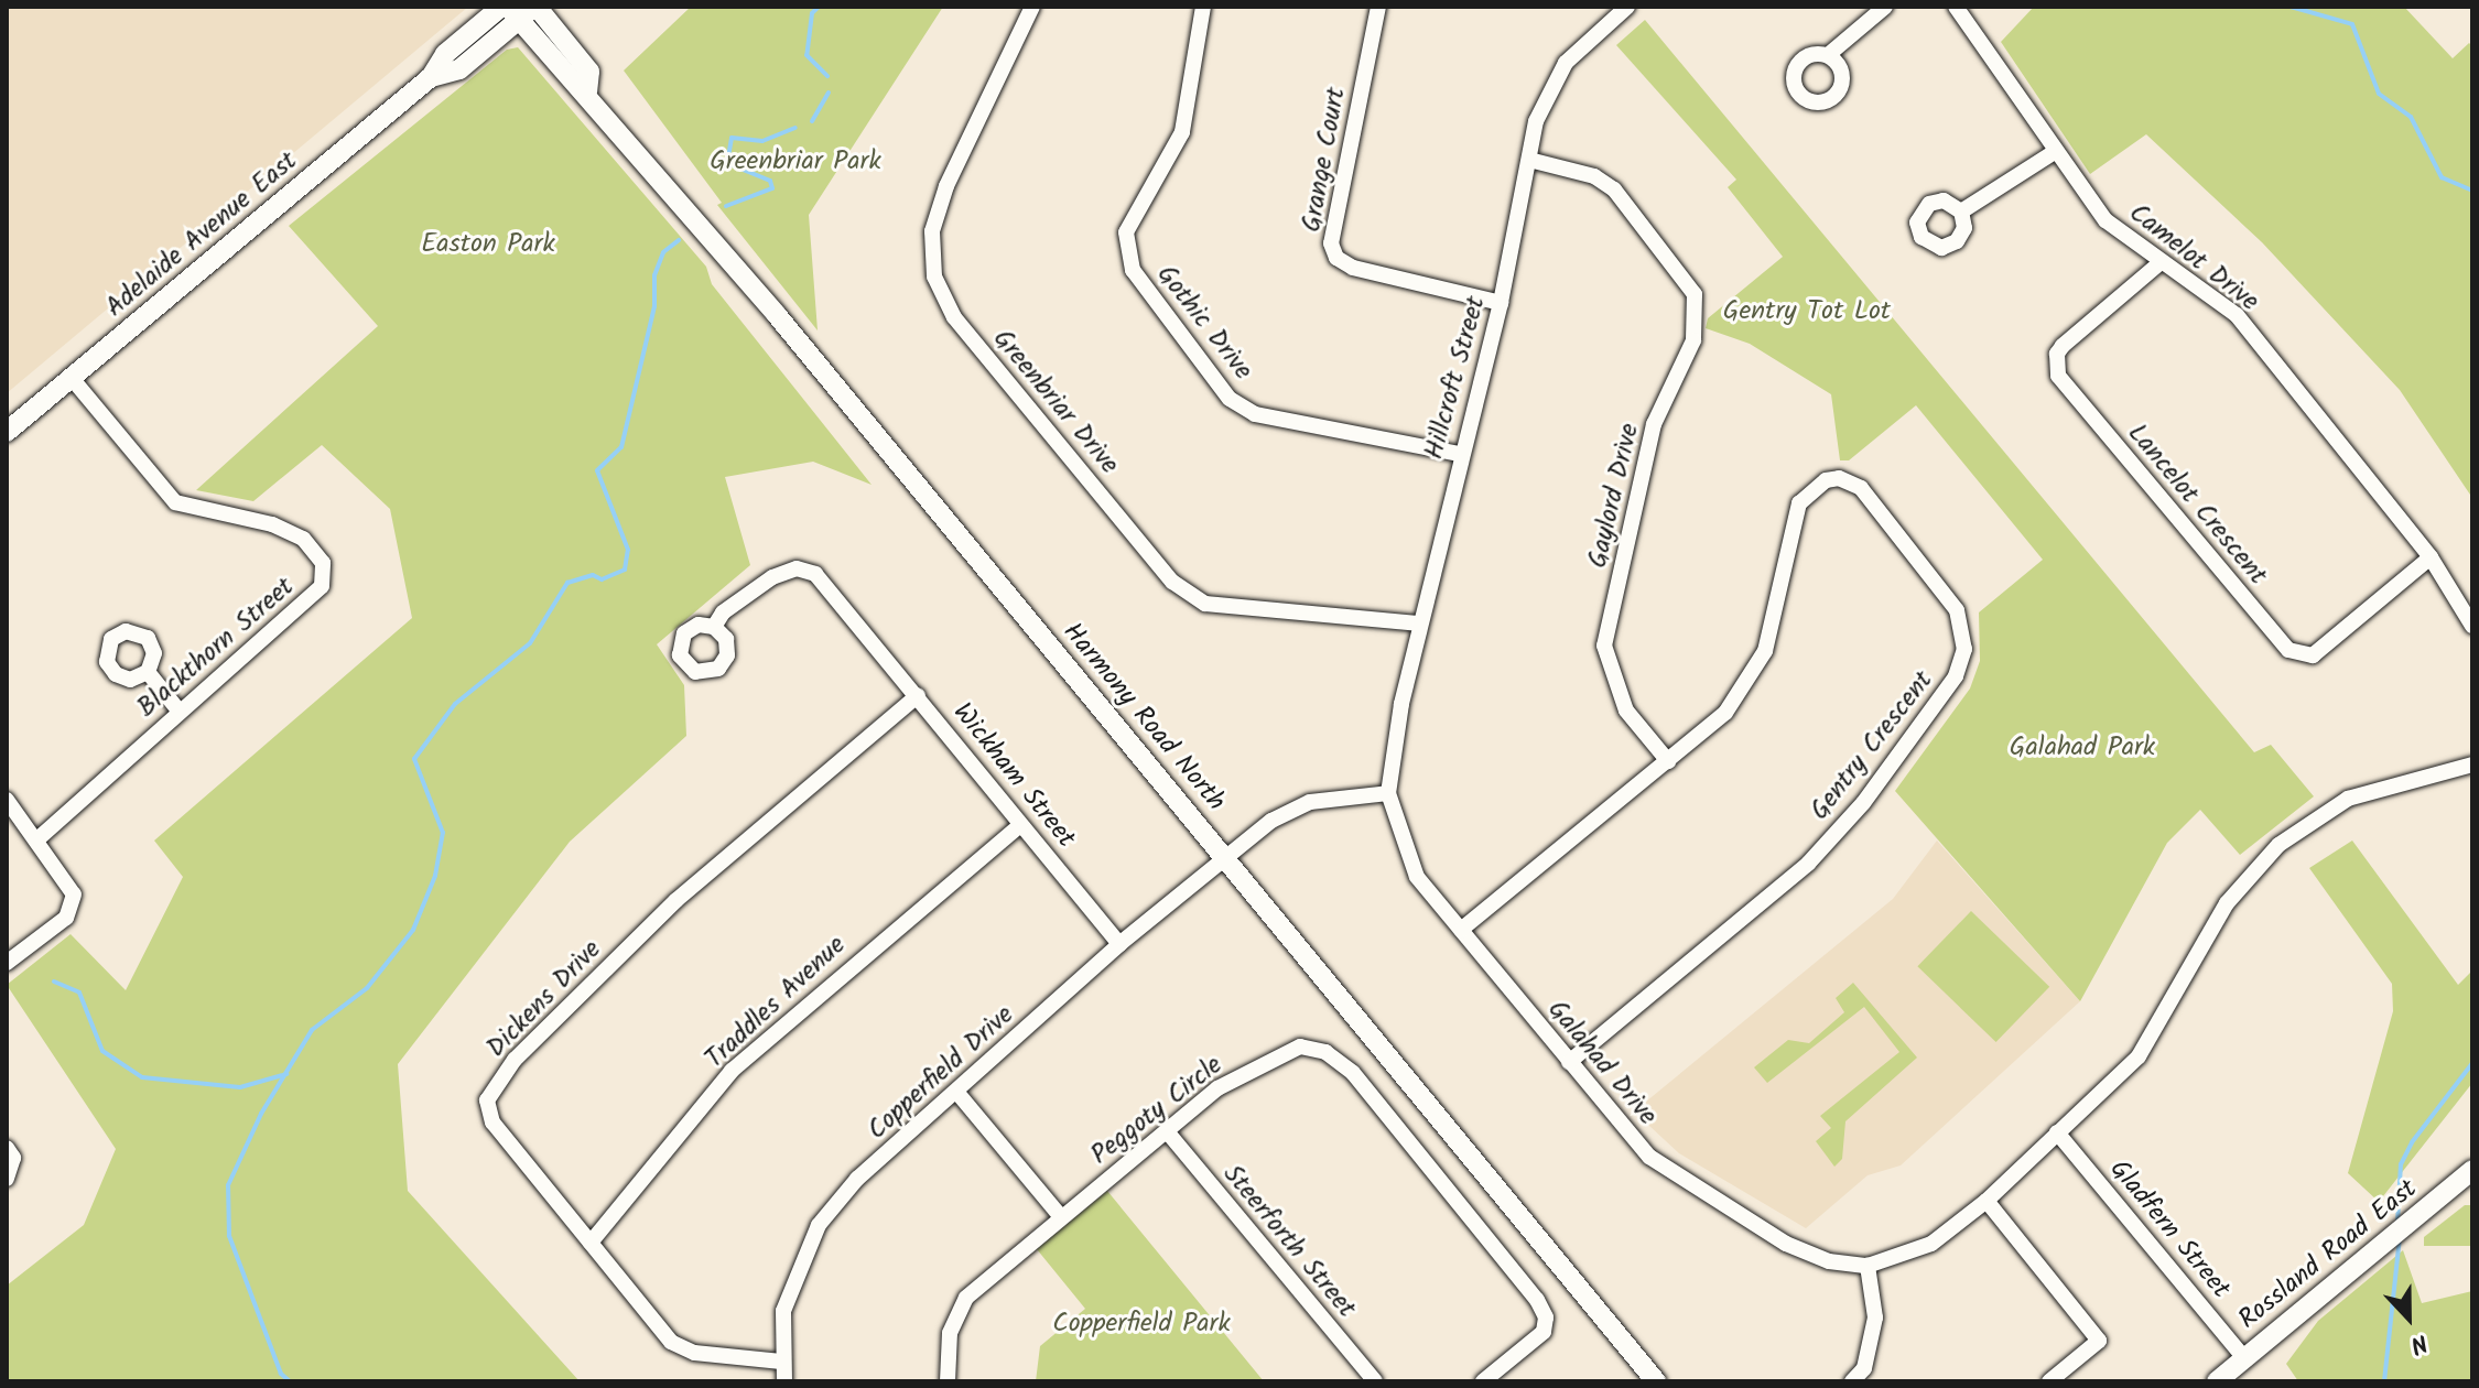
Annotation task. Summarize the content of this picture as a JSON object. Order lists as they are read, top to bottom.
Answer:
{
  "streets": {
    "main road": ["Adelaide Avenue East", "Harmony Road North", "Rossland Road East"],
    "street": [
      "Grange Court",
      "Camelot Drive",
      "Gothic Drive",
      "Hillcroft Street",
      "Greenbriar Drive",
      "Gaylord Drive",
      "Lancelot Crescent",
      "Blackthorn Street",
      "Gentry Crescent",
      "Wickham Street",
      "Dickens Drive",
      "Traddles Avenue",
      "Galahad Drive",
      "Copperfield Drive",
      "Peggoty Circle",
      "Gladfern Street",
      "Steerforth Street"
    ]
  },
  "crossings": [
    ["Grange Court", "Hillcroft Street"],
    ["Adelaide Avenue East", "Blackthorn Street"],
    ["Adelaide Avenue East", "Harmony Road North"],
    ["Camelot Drive", "Lancelot Crescent"],
    ["Gothic Drive", "Hillcroft Street"],
    ["Hillcroft Street", "Greenbriar Drive"],
    ["Hillcroft Street", "Gaylord Drive"],
    ["Hillcroft Street", "Galahad Drive"],
    ["Hillcroft Street", "Copperfield Drive"],
    ["Gaylord Drive", "Gentry Crescent"],
    ["Harmony Road North", "Copperfield Drive"],
    ["Gentry Crescent", "Galahad Drive"],
    ["Wickham Street", "Dickens Drive"],
    ["Wickham Street", "Traddles Avenue"],
    ["Wickham Street", "Copperfield Drive"],
    ["Dickens Drive", "Traddles Avenue"],
    ["Dickens Drive", "Copperfield Drive"],
    ["Galahad Drive", "Copperfield Drive"],
    ["Galahad Drive", "Gladfern Street"],
    ["Peggoty Circle", "Steerforth Street"],
    ["Gladfern Street", "Rossland Road East"]
  ],
  "parks": [
    "Greenbriar Park",
    "Easton Park",
    "Gentry Tot Lot",
    "Galahad Park",
    "Copperfield Park"
  ],
  "north": "bottom"
}
